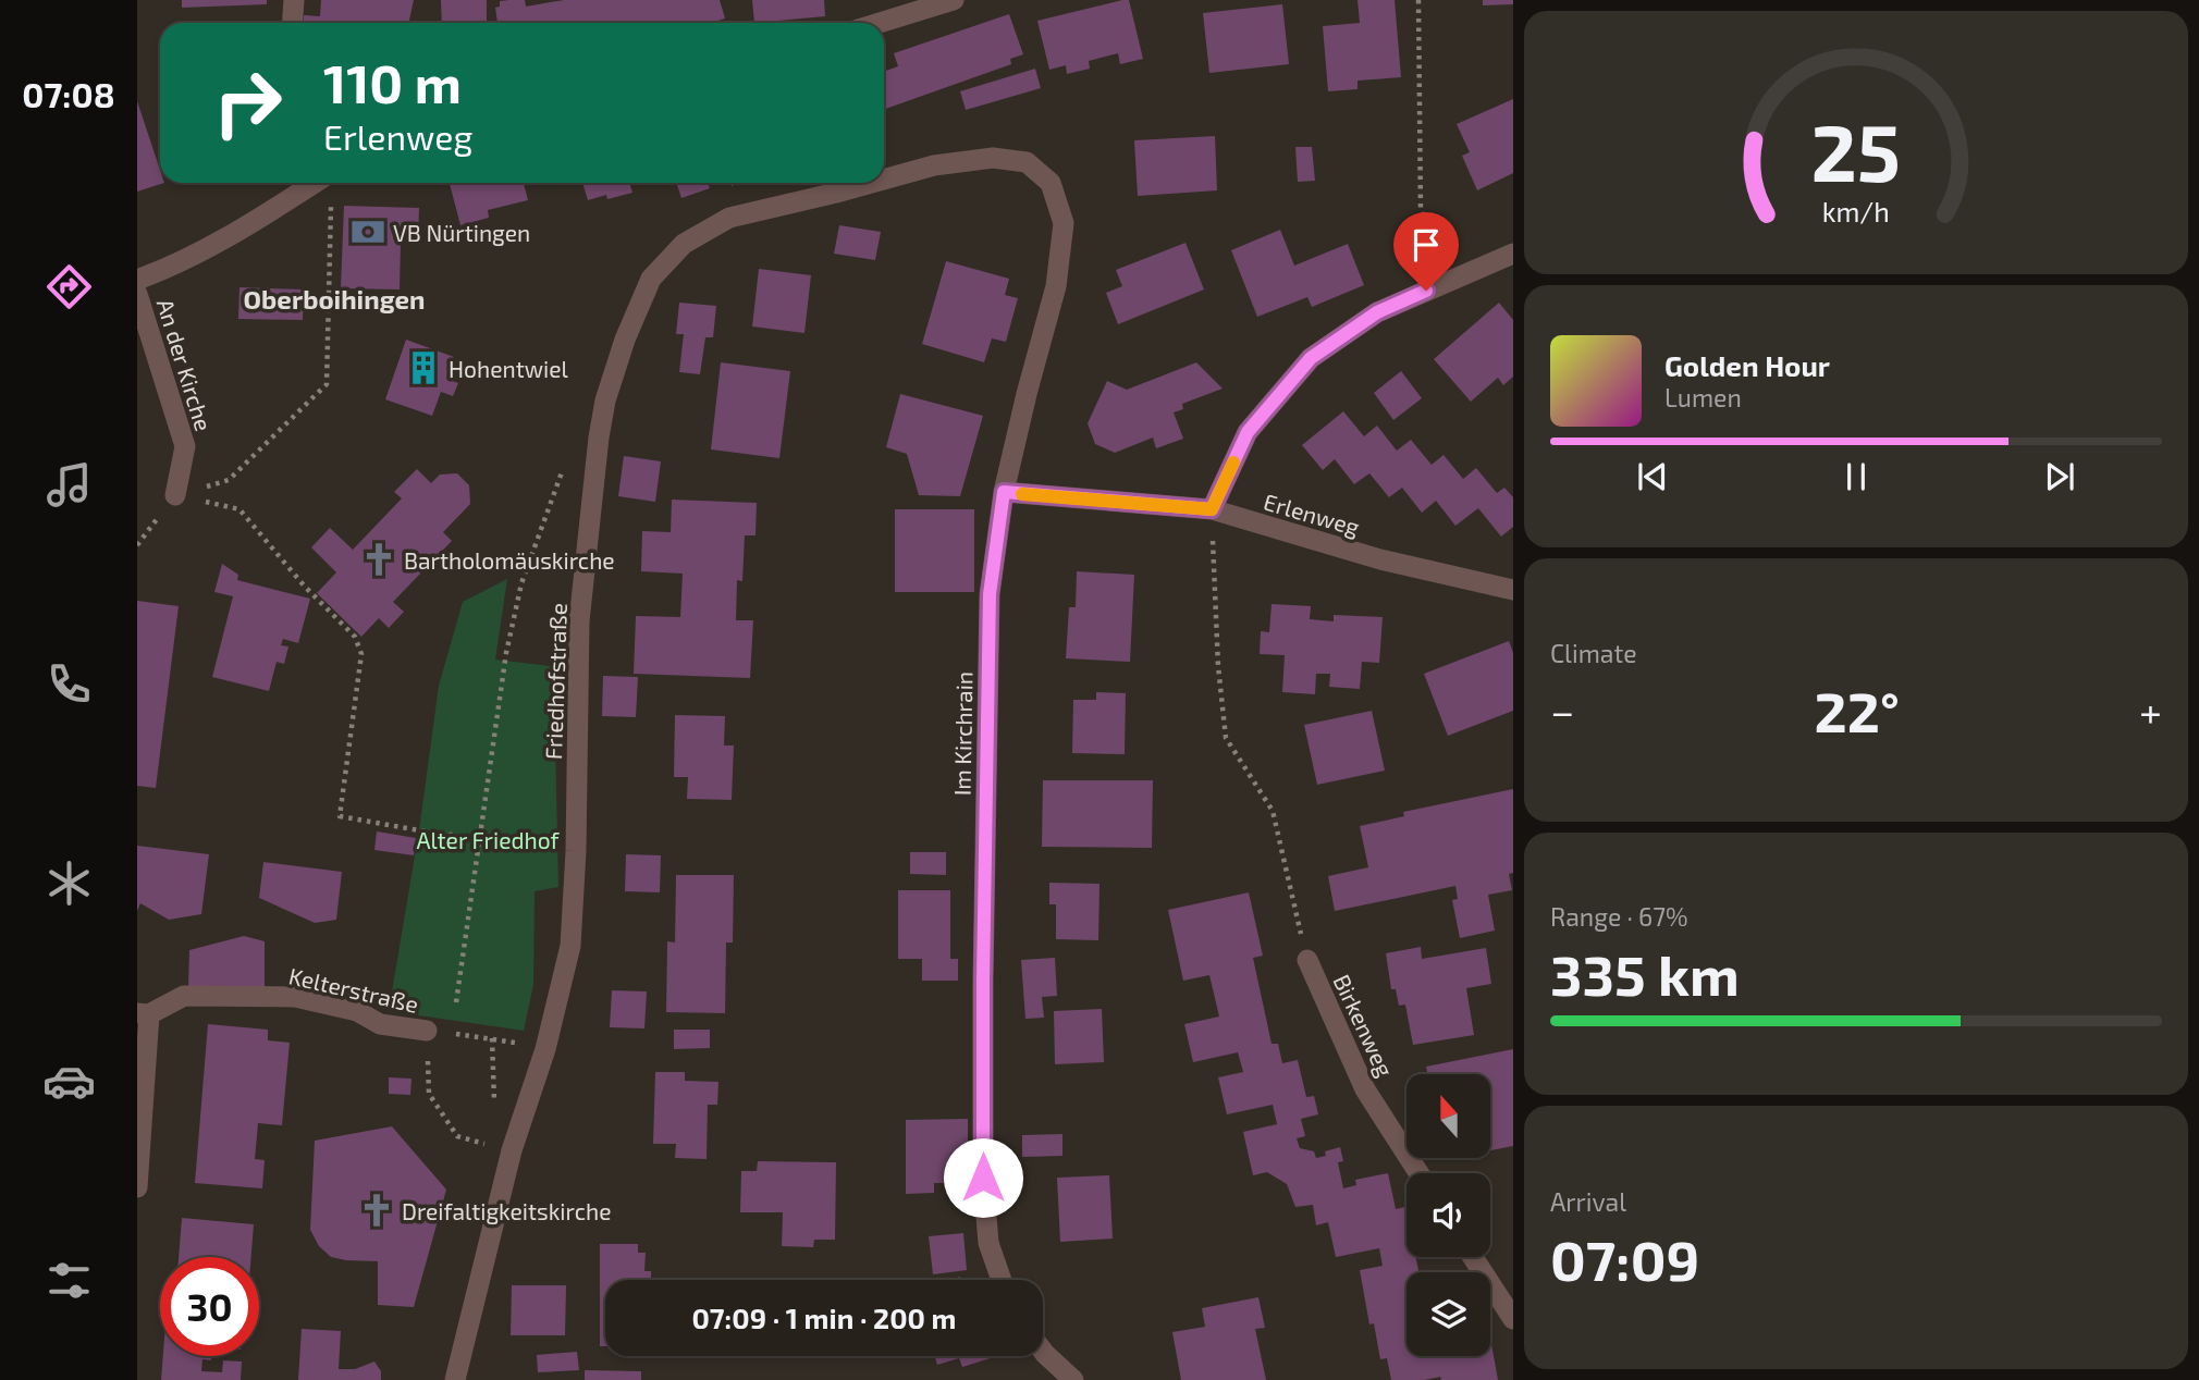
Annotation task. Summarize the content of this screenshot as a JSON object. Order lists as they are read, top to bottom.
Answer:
{
  "streets": {
    "street": [
      "An der Kirche",
      "Erlenweg",
      "Friedhofstraße",
      "Im Kirchrain",
      "Kelterstraße",
      "Birkenweg"
    ]
  },
  "crossings": [
    ["Erlenweg", "Im Kirchrain"],
    ["Friedhofstraße", "Im Kirchrain"]
  ],
  "districts": ["Oberboihingen"],
  "parks": ["Alter Friedhof"],
  "places": {
    "bank": ["VB Nürtingen"],
    "building": ["Hohentwiel"],
    "church": ["Bartholomäuskirche", "Dreifaltigkeitskirche"]
  },
  "north": "top",
  "page": {
    "tabs": "07:08",
    "turn": ["110 m", "Erlenweg"],
    "song": ["Golden Hour", "Lumen"],
    "tile": [
      "Climate",
      ["Range · 67%", "335 km"],
      ["Arrival", "07:09"]
    ],
    "heat": ["−", "22°", "+"],
    "limit": "30",
    "trip": "07:09 · 1 min · 200 m",
    "gauge": ["25", "km/h"]
  }
}
